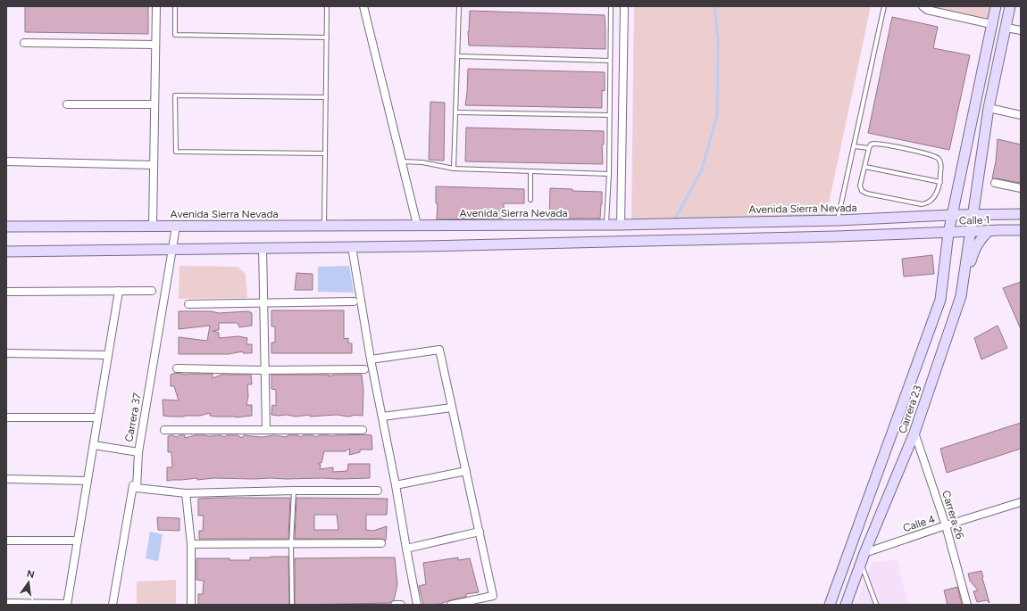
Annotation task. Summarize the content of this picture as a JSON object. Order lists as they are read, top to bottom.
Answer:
{
  "streets": {
    "main road": ["Avenida Sierra Nevada", "Calle 1", "Carrera 23"],
    "street": ["Carrera 37", "Carrera 26", "Calle 4"]
  },
  "crossings": [
    ["Avenida Sierra Nevada", "Carrera 23"],
    ["Avenida Sierra Nevada", "Carrera 37"],
    ["Calle 1", "Carrera 23"],
    ["Carrera 23", "Carrera 26"],
    ["Carrera 23", "Calle 4"],
    ["Carrera 26", "Calle 4"]
  ],
  "north": "top"
}
